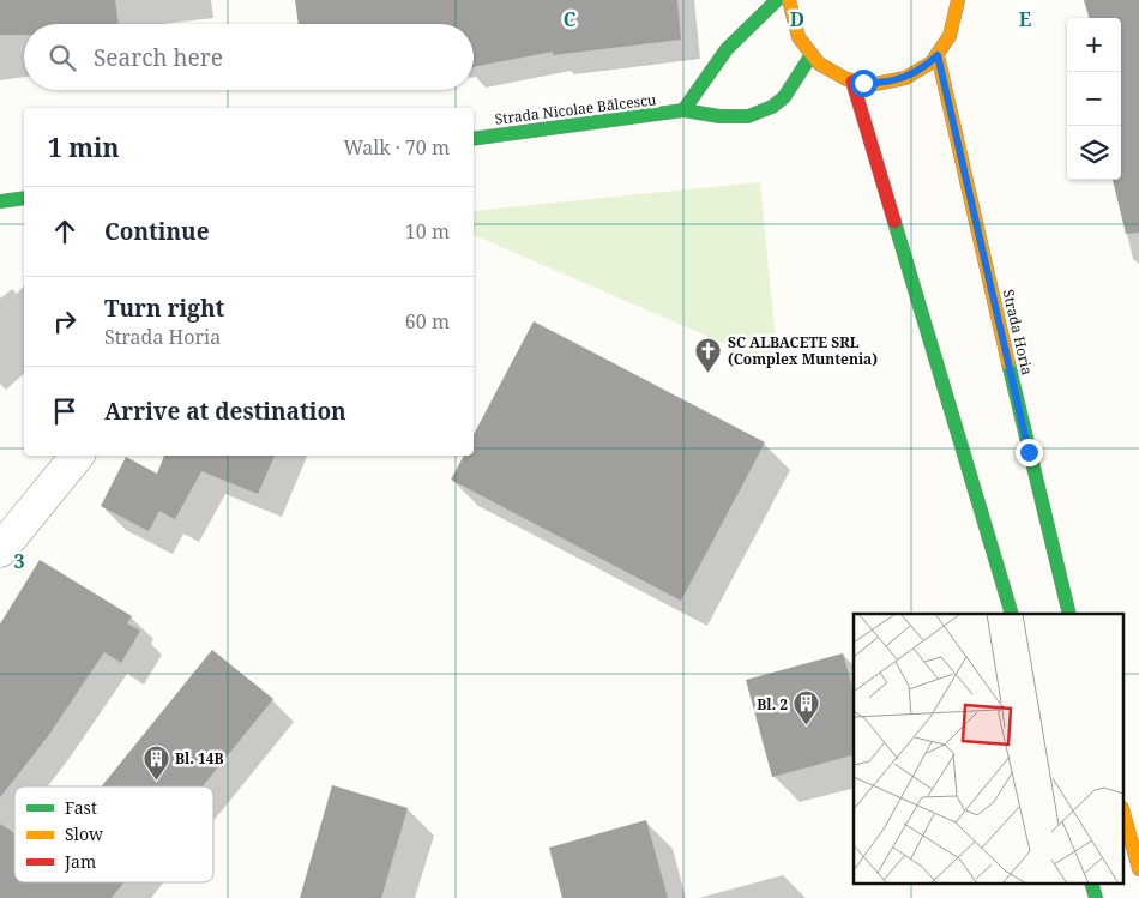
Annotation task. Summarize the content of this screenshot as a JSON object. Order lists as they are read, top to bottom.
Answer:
{
  "streets": {
    "street": ["Strada Nicolae Bălcescu", "Strada Horia"]
  },
  "places": {
    "church": ["SC ALBACETE SRL (Complex Muntenia)"],
    "building": ["Bl. 2", "Bl. 14B"]
  },
  "legend": ["Fast", "Slow", "Jam"],
  "page": {
    "map_buttons": ["+", "−"],
    "search": "Search here",
    "heading": ["1 min", "Walk · 70 m"],
    "list": [
      ["Continue", "10 m"],
      ["Turn right", "Strada Horia", "60 m"],
      "Arrive at destination"
    ]
  },
  "grid": {
    "columns": ["C", "D", "E"],
    "rows": ["3"]
  }
}
